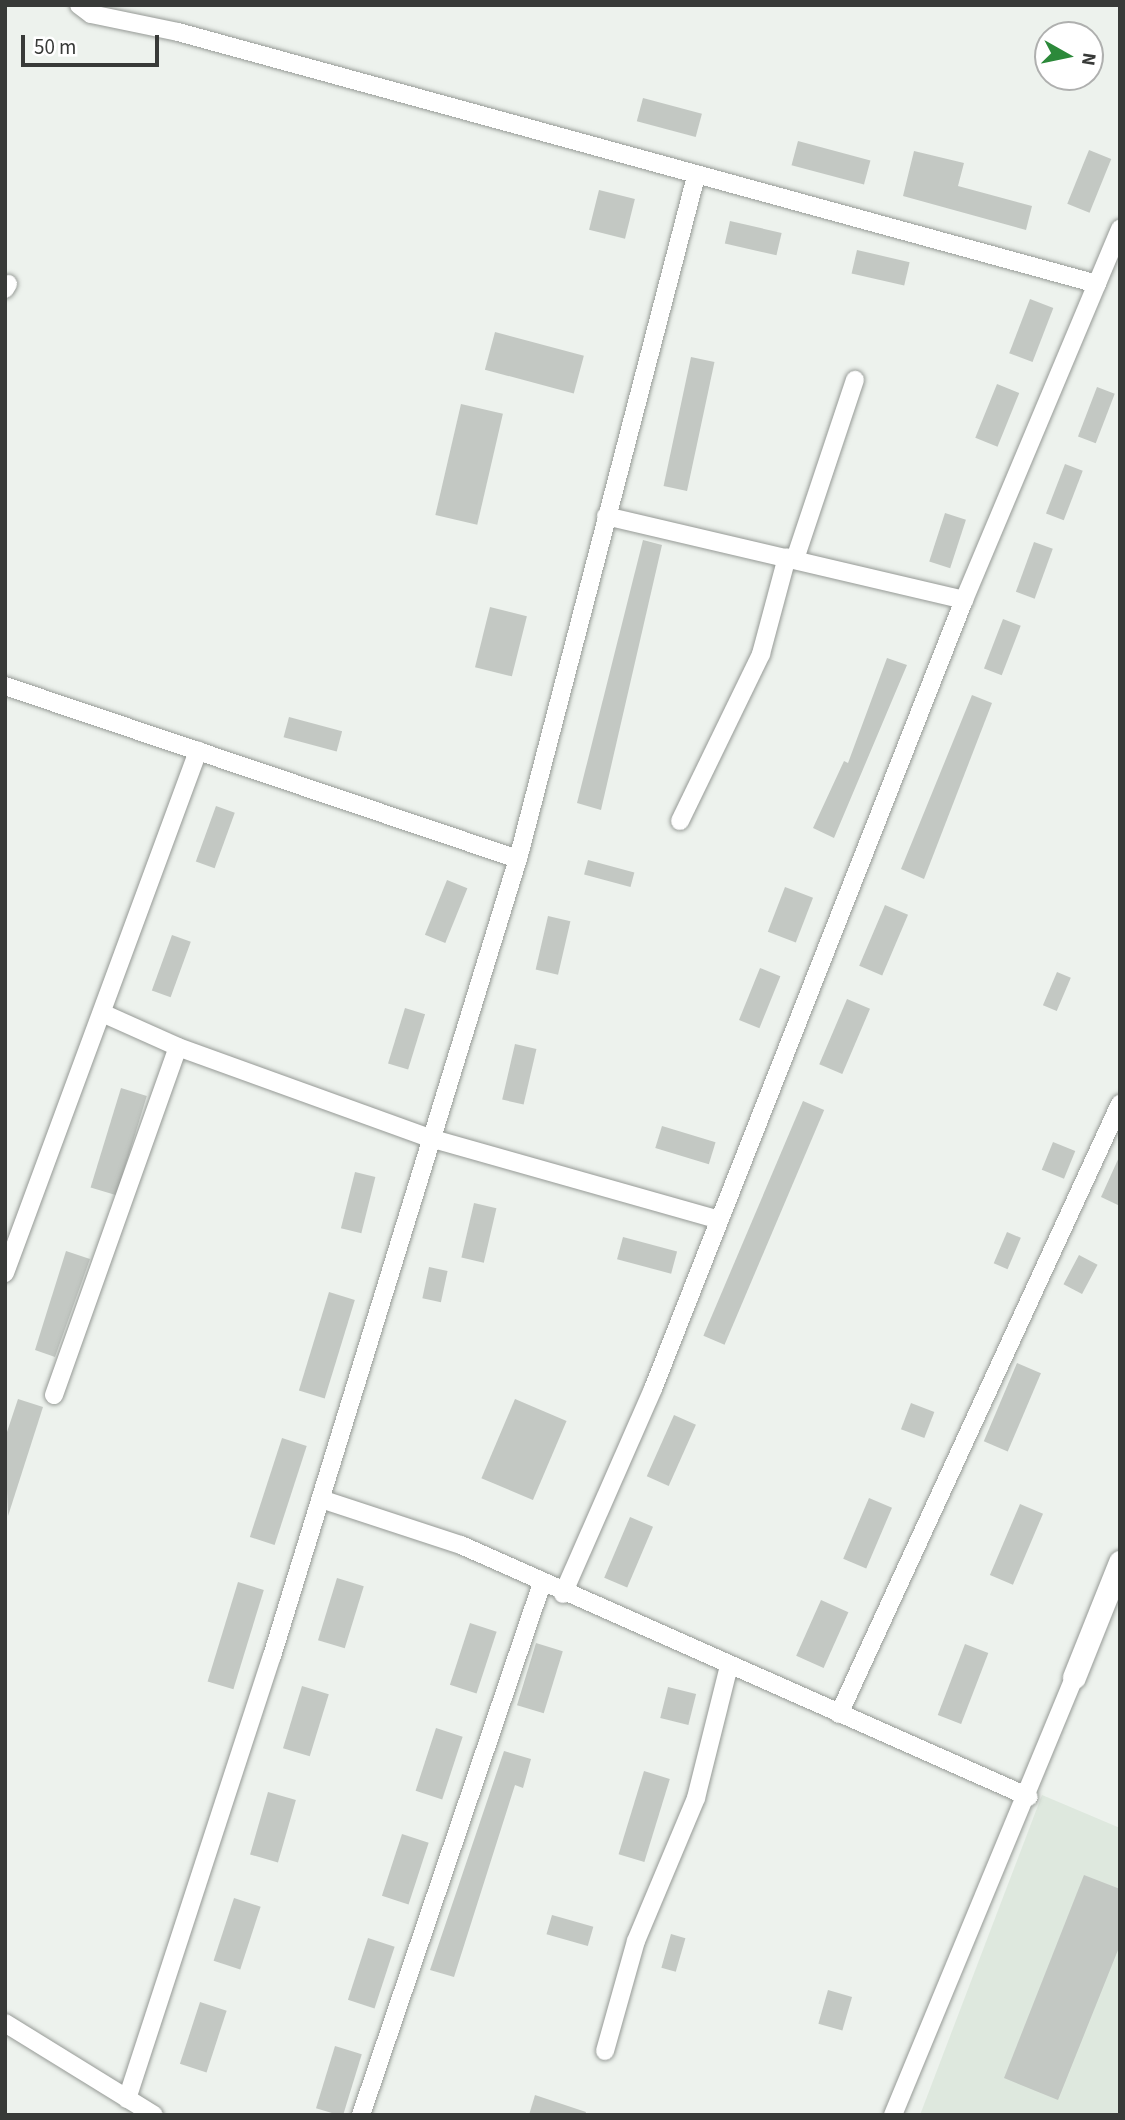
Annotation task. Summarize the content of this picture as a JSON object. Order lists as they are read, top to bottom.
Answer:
{
  "scale_bar": "50 m",
  "north": "right"
}
